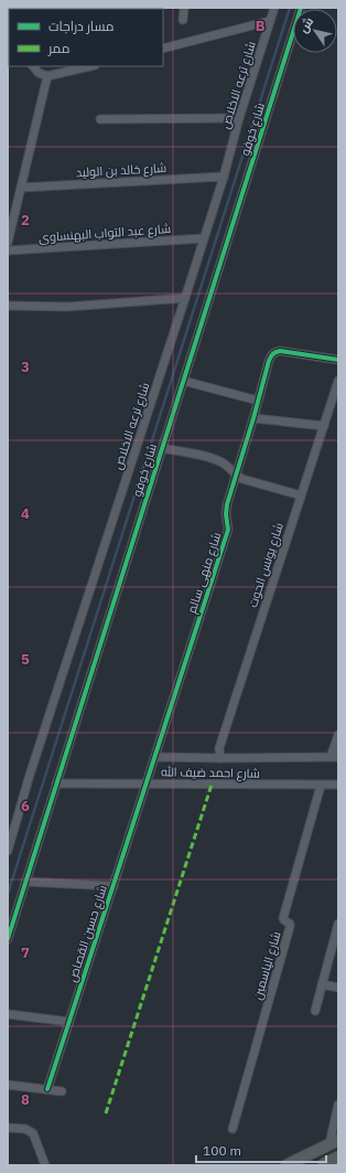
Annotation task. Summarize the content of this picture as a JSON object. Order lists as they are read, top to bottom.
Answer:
{
  "streets": {
    "street": [
      "شارع ترعه الاخلاص",
      "شارع خوفو",
      "شارع خالد بن الوليد",
      "شارع عبد التواب البهنساوى",
      "شارع يونس الحوت",
      "شارع منهى سالم",
      "شارع احمد ضيف الله",
      "شارع حسين القصاص",
      "شارع الياسمين"
    ]
  },
  "crossings": [
    ["شارع ترعه الاخلاص", "شارع خالد بن الوليد"],
    ["شارع ترعه الاخلاص", "شارع عبد التواب البهنساوى"],
    ["شارع خوفو", "شارع احمد ضيف الله"],
    ["شارع يونس الحوت", "شارع احمد ضيف الله"],
    ["شارع منهى سالم", "شارع احمد ضيف الله"],
    ["شارع منهى سالم", "شارع حسين القصاص"],
    ["شارع احمد ضيف الله", "شارع حسين القصاص"],
    ["شارع احمد ضيف الله", "شارع الياسمين"]
  ],
  "legend": ["مسار دراجات", "ممر"],
  "scale_bar": "100 m",
  "north": "top left",
  "grid": {
    "columns": ["B"],
    "rows": [
      "2",
      "3",
      "4",
      "5",
      "6",
      "7",
      "8"
    ]
  }
}
